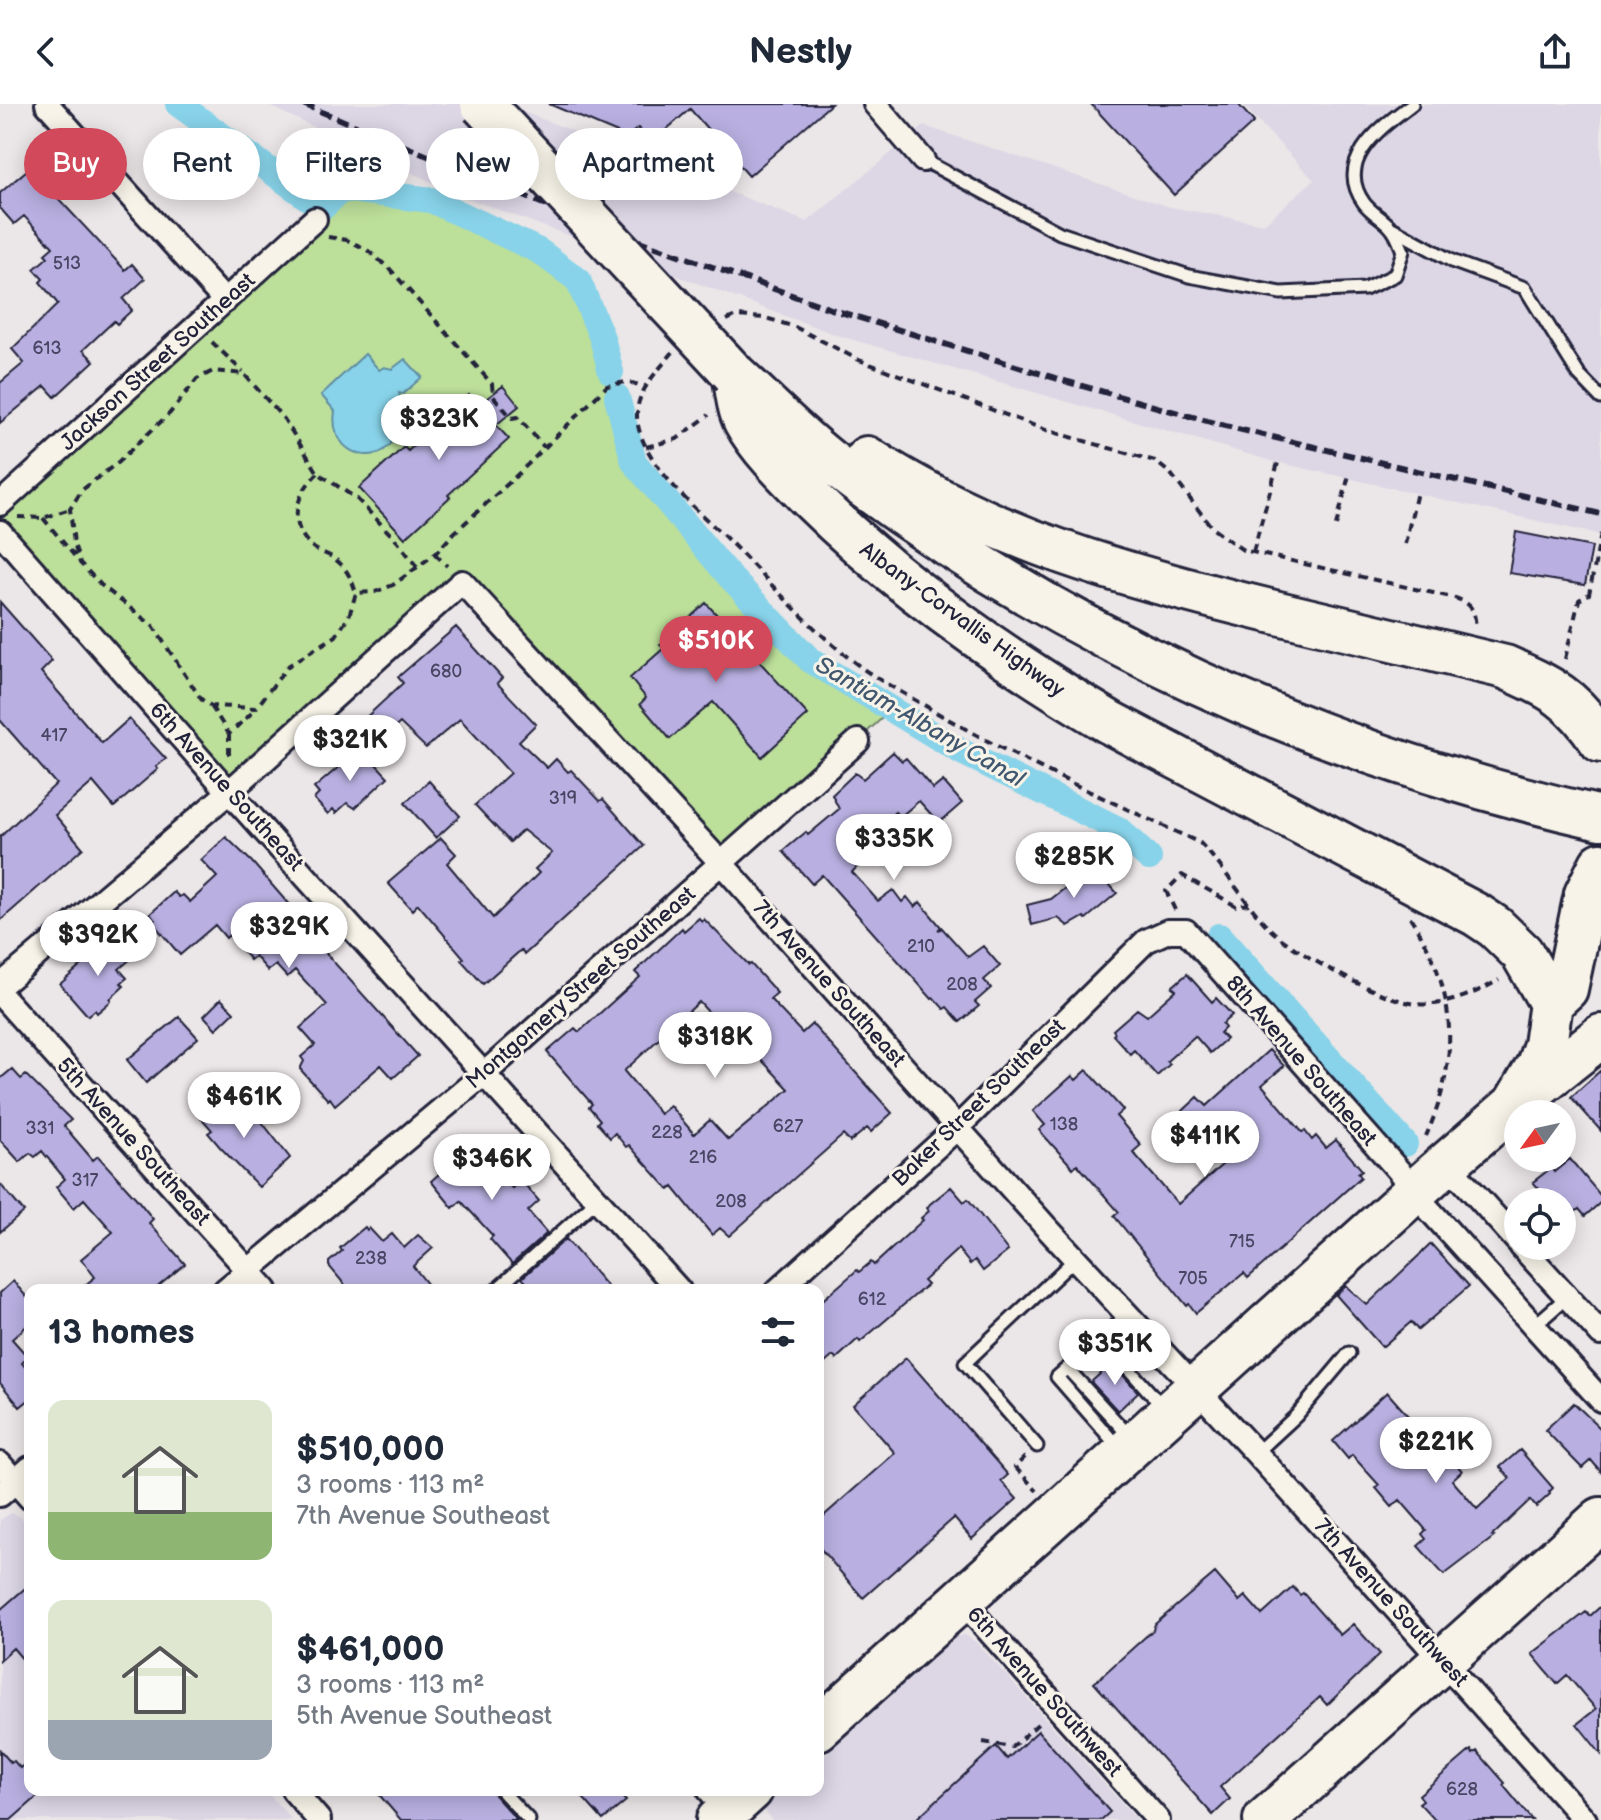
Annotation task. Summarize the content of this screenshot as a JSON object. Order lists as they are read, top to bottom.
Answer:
{
  "streets": {
    "highway": ["Albany-Corvallis Highway"],
    "street": [
      "Jackson Street Southeast",
      "6th Avenue Southeast",
      "7th Avenue Southeast",
      "Montgomery Street Southeast",
      "8th Avenue Southeast",
      "Baker Street Southeast",
      "5th Avenue Southeast",
      "7th Avenue Southwest",
      "6th Avenue Southwest"
    ]
  },
  "crossings": [
    ["6th Avenue Southeast", "7th Avenue Southeast"],
    ["6th Avenue Southeast", "Montgomery Street Southeast"],
    ["7th Avenue Southeast", "Montgomery Street Southeast"],
    ["7th Avenue Southeast", "Baker Street Southeast"],
    ["7th Avenue Southeast", "7th Avenue Southwest"],
    ["Montgomery Street Southeast", "5th Avenue Southeast"],
    ["8th Avenue Southeast", "Baker Street Southeast"]
  ],
  "water": ["Santiam-Albany Canal"],
  "house_numbers": [
    "513",
    "613",
    "680",
    "417",
    "319",
    "210",
    "208",
    "138",
    "627",
    "331",
    "228",
    "216",
    "317",
    "208",
    "715",
    "238",
    "705",
    "612",
    "628"
  ],
  "north": "bottom left",
  "page": {
    "header": "Nestly",
    "chip": [
      "Buy",
      "Rent",
      "Filters",
      "New",
      "Apartment"
    ],
    "price": [
      "$323K",
      "$510K",
      "$321K",
      "$335K",
      "$285K",
      "$329K",
      "$392K",
      "$318K",
      "$461K",
      "$411K",
      "$346K",
      "$351K",
      "$221K"
    ],
    "heading": "13 homes",
    "list": [
      {
        "name": "$510,000",
        "note": "3 rooms · 113 m² · 7th Avenue Southeast"
      },
      {
        "name": "$461,000",
        "note": "3 rooms · 113 m² · 5th Avenue Southeast"
      }
    ]
  }
}
